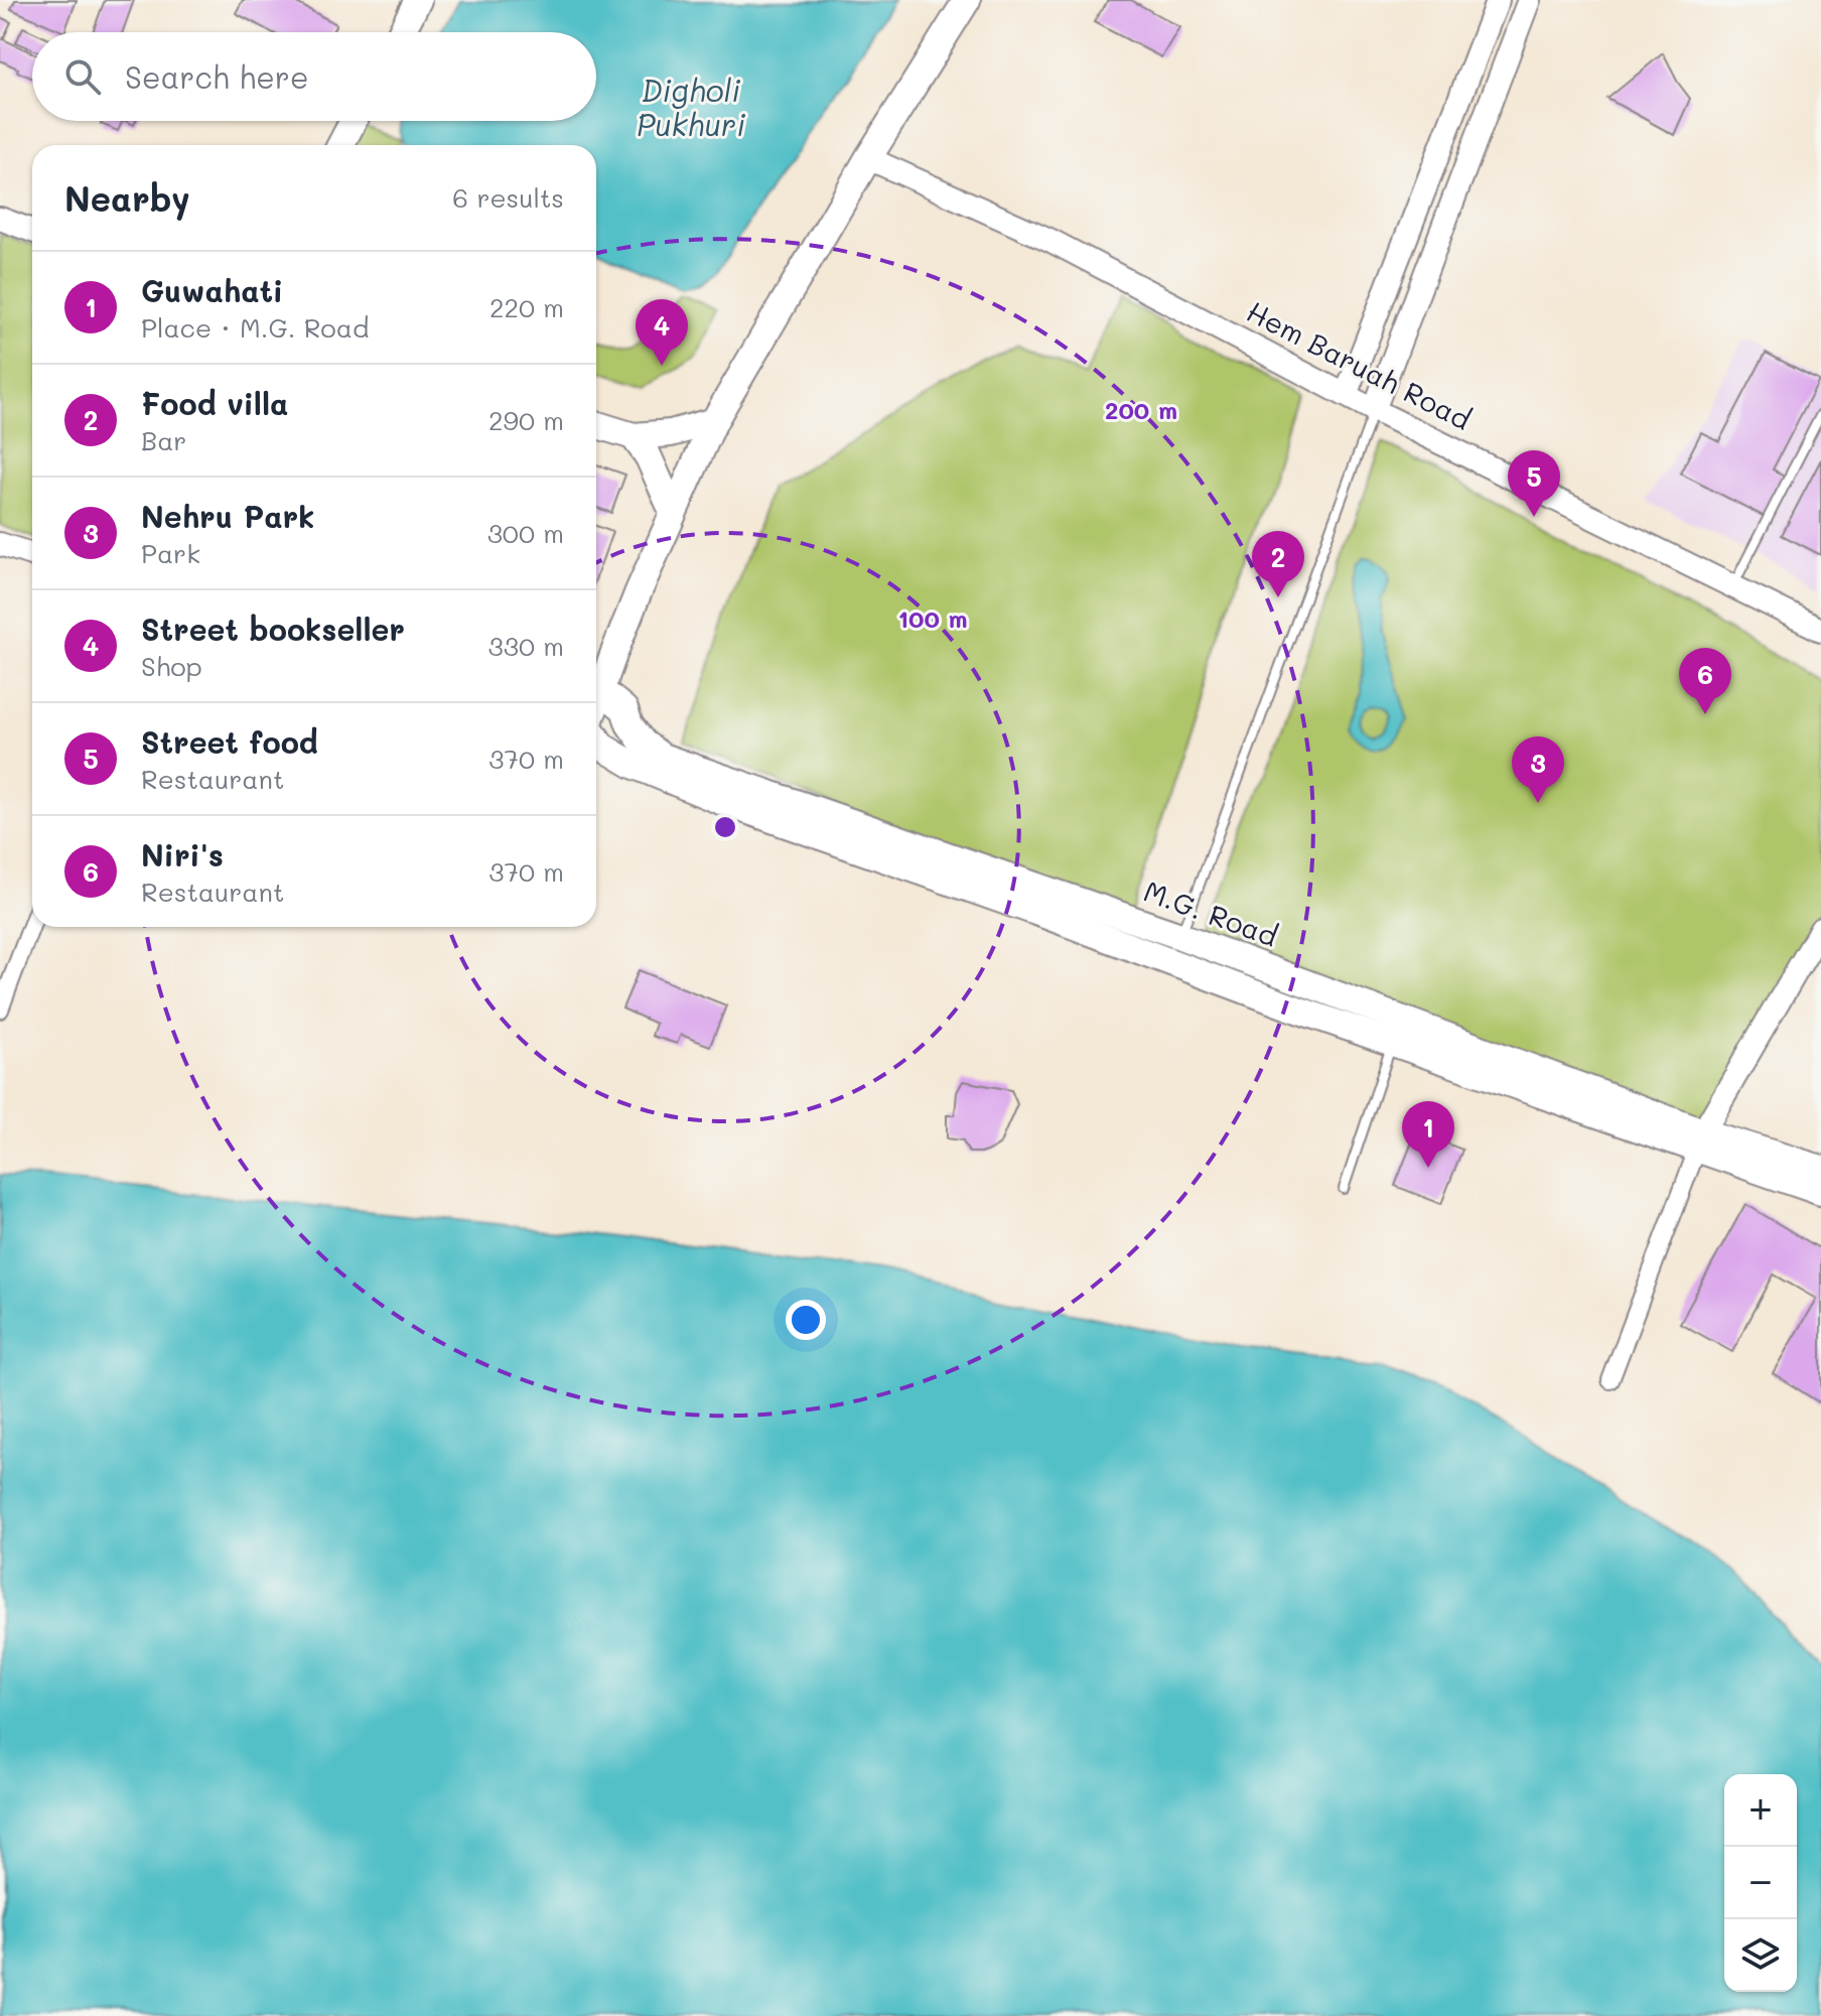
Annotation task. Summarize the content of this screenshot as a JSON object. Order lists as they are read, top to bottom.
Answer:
{
  "streets": {
    "main road": ["M.G. Road"],
    "street": ["Hem Baruah Road"]
  },
  "water": ["Digholi Pukhuri"],
  "page": {
    "search": "Search here",
    "heading": ["Nearby", "6 results"],
    "list": [
      {
        "mark": "1",
        "name": "Guwahati",
        "note": "Place · M.G. Road",
        "value": "220 m"
      },
      {
        "mark": "2",
        "name": "Food villa",
        "note": "Bar",
        "value": "290 m"
      },
      {
        "mark": "3",
        "name": "Nehru Park",
        "note": "Park",
        "value": "300 m"
      },
      {
        "mark": "4",
        "name": "Street bookseller",
        "note": "Shop",
        "value": "330 m"
      },
      {
        "mark": "5",
        "name": "Street food",
        "note": "Restaurant",
        "value": "370 m"
      },
      {
        "mark": "6",
        "name": "Niri's",
        "note": "Restaurant",
        "value": "370 m"
      }
    ],
    "pins": [
      "4",
      "5",
      "2",
      "6",
      "3",
      "1"
    ],
    "map_buttons": ["+", "−"]
  },
  "rings": ["200 m", "100 m"]
}
